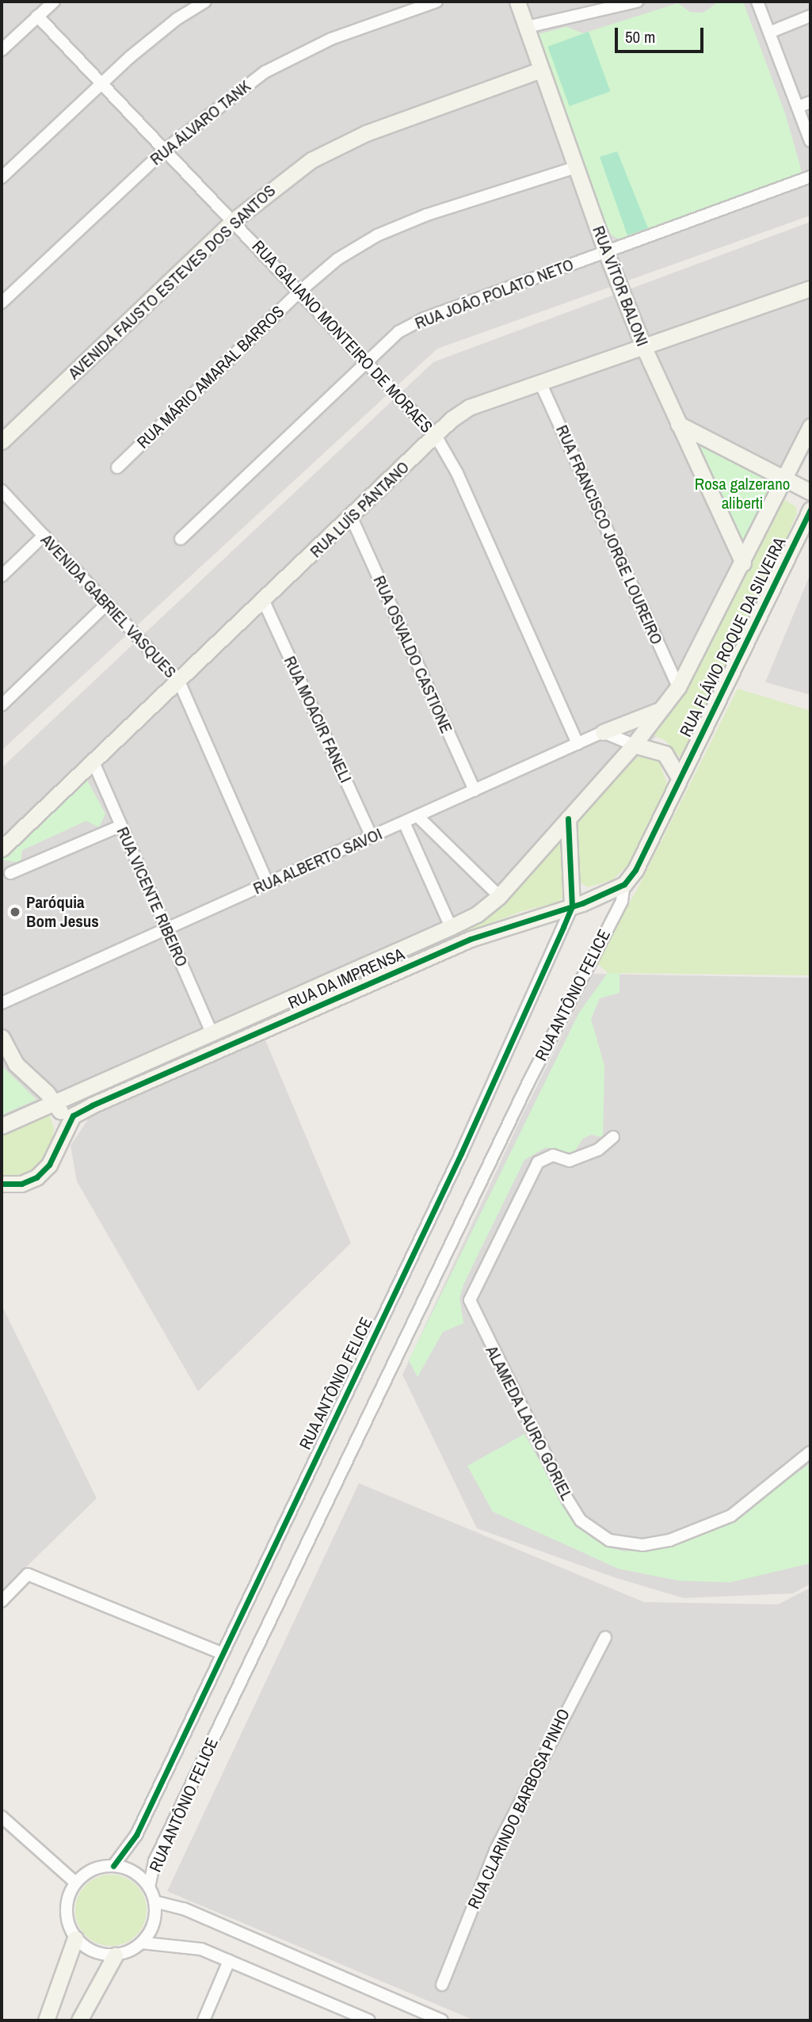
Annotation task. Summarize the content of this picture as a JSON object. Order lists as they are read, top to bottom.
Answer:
{
  "streets": {
    "street": [
      "RUA ÁLVARO TANK",
      "AVENIDA FAUSTO ESTEVES DOS SANTOS",
      "RUA VÍTOR BALONI",
      "RUA JOÃO POLATO NETO",
      "RUA GALIANO MONTEIRO DE MORAES",
      "RUA MÁRIO AMARAL BARROS",
      "RUA LUÍS PÂNTANO",
      "RUA FRANCISCO JORGE LOUREIRO",
      "AVENIDA GABRIEL VASQUES",
      "RUA FLÁVIO ROQUE DA SILVEIRA",
      "RUA OSVALDO CASTIONE",
      "RUA MOACIR FANELI",
      "RUA ALBERTO SAVOI",
      "RUA VICENTE RIBEIRO",
      "RUA DA IMPRENSA",
      "RUA ANTÔNIO FELICE",
      "ALAMEDA LAURO GORIEL",
      "RUA CLARINDO BARBOSA PINHO"
    ]
  },
  "crossings": [
    ["RUA ÁLVARO TANK", "RUA GALIANO MONTEIRO DE MORAES"],
    ["AVENIDA FAUSTO ESTEVES DOS SANTOS", "RUA VÍTOR BALONI"],
    ["AVENIDA FAUSTO ESTEVES DOS SANTOS", "RUA GALIANO MONTEIRO DE MORAES"],
    ["RUA VÍTOR BALONI", "RUA JOÃO POLATO NETO"],
    ["RUA VÍTOR BALONI", "RUA MÁRIO AMARAL BARROS"],
    ["RUA VÍTOR BALONI", "RUA LUÍS PÂNTANO"],
    ["RUA VÍTOR BALONI", "RUA FLÁVIO ROQUE DA SILVEIRA"],
    ["RUA JOÃO POLATO NETO", "RUA GALIANO MONTEIRO DE MORAES"],
    ["RUA GALIANO MONTEIRO DE MORAES", "RUA MÁRIO AMARAL BARROS"],
    ["RUA GALIANO MONTEIRO DE MORAES", "RUA LUÍS PÂNTANO"],
    ["RUA GALIANO MONTEIRO DE MORAES", "RUA ALBERTO SAVOI"],
    ["RUA LUÍS PÂNTANO", "RUA FRANCISCO JORGE LOUREIRO"],
    ["RUA LUÍS PÂNTANO", "AVENIDA GABRIEL VASQUES"],
    ["RUA LUÍS PÂNTANO", "RUA OSVALDO CASTIONE"],
    ["RUA LUÍS PÂNTANO", "RUA MOACIR FANELI"],
    ["RUA LUÍS PÂNTANO", "RUA VICENTE RIBEIRO"],
    ["RUA FRANCISCO JORGE LOUREIRO", "RUA FLÁVIO ROQUE DA SILVEIRA"],
    ["AVENIDA GABRIEL VASQUES", "RUA ALBERTO SAVOI"],
    ["RUA FLÁVIO ROQUE DA SILVEIRA", "RUA DA IMPRENSA"],
    ["RUA OSVALDO CASTIONE", "RUA ALBERTO SAVOI"],
    ["RUA MOACIR FANELI", "RUA ALBERTO SAVOI"],
    ["RUA ALBERTO SAVOI", "RUA VICENTE RIBEIRO"],
    ["RUA VICENTE RIBEIRO", "RUA DA IMPRENSA"],
    ["RUA DA IMPRENSA", "RUA ANTÔNIO FELICE"]
  ],
  "parks": ["Rosa galzerano aliberti"],
  "places": ["Paróquia Bom Jesus"],
  "scale_bar": "50 m"
}
